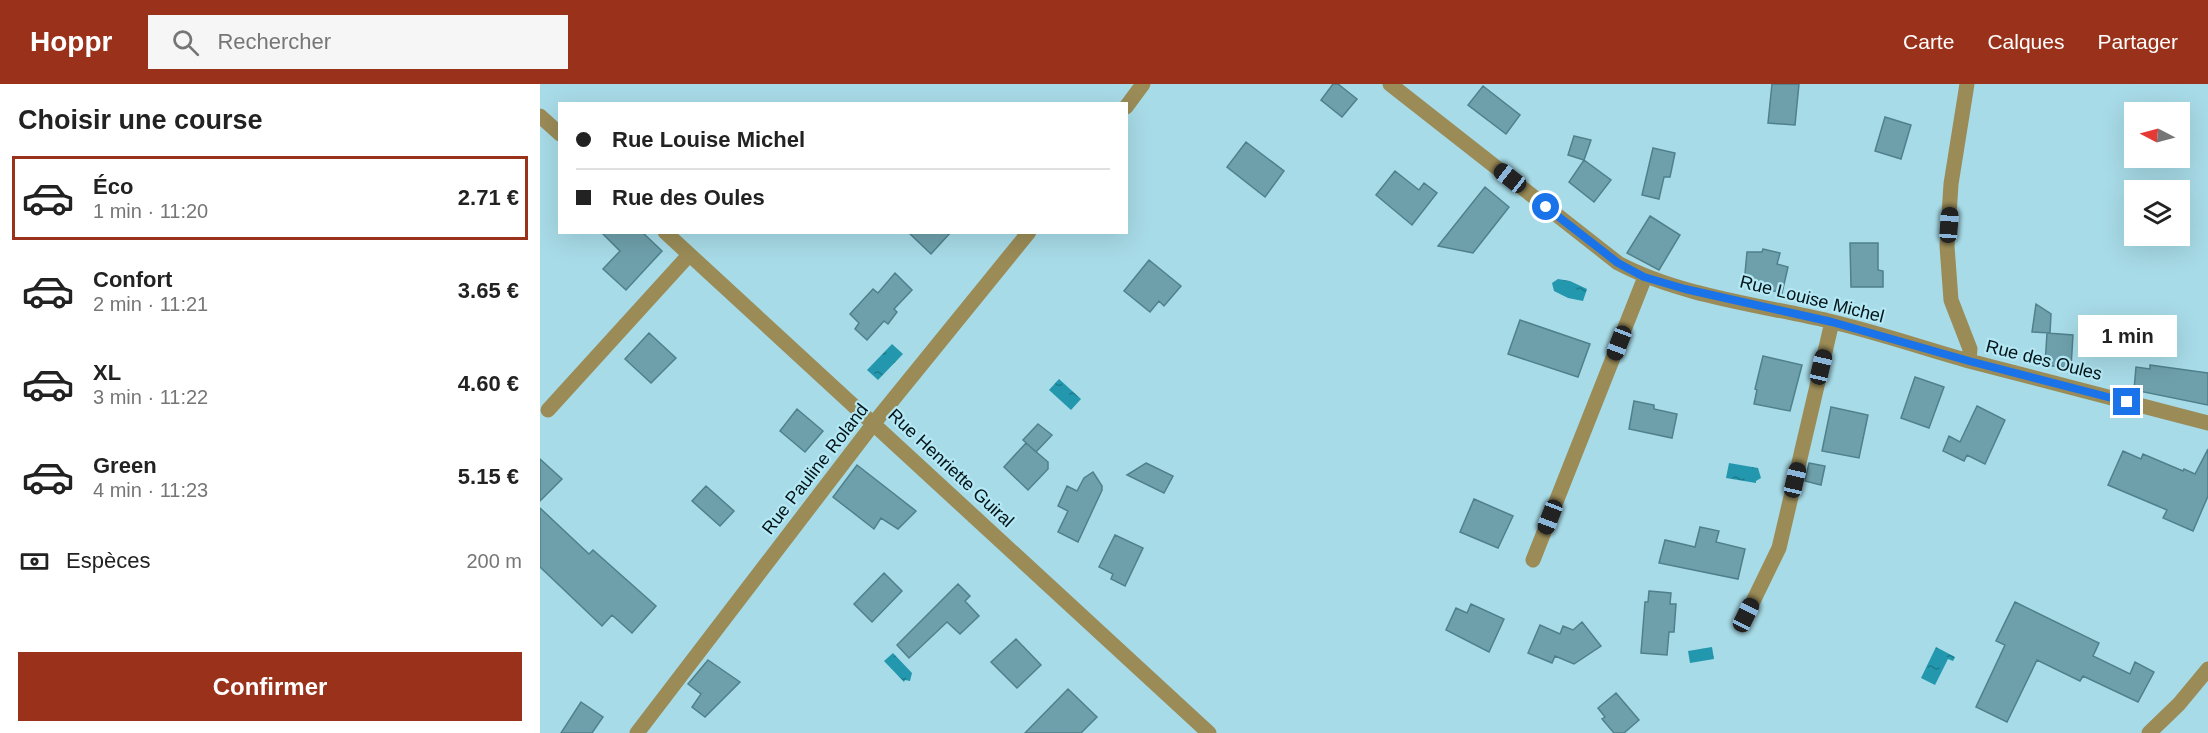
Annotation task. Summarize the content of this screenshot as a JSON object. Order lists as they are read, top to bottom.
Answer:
{
  "streets": {
    "street": [
      "Rue Louise Michel",
      "Rue des Oules",
      "Rue Henriette Guiral",
      "Rue Pauline Roland"
    ]
  },
  "crossings": [
    ["Rue Louise Michel", "Rue des Oules"],
    ["Rue Henriette Guiral", "Rue Pauline Roland"]
  ],
  "north": "left",
  "page": {
    "header": "Hoppr",
    "search": "Rechercher",
    "nav": ["Carte", "Calques", "Partager"],
    "heading": "Choisir une course",
    "banner": ["Rue Louise Michel", "Rue des Oules"],
    "list": [
      {
        "name": "Éco",
        "note": "1 min · 11:20",
        "value": "2.71 €"
      },
      {
        "name": "Confort",
        "note": "2 min · 11:21",
        "value": "3.65 €"
      },
      {
        "name": "XL",
        "note": "3 min · 11:22",
        "value": "4.60 €"
      },
      {
        "name": "Green",
        "note": "4 min · 11:23",
        "value": "5.15 €"
      }
    ],
    "bubble": "1 min",
    "pay": ["Espèces", "200 m"],
    "buttons": "Confirmer"
  }
}
